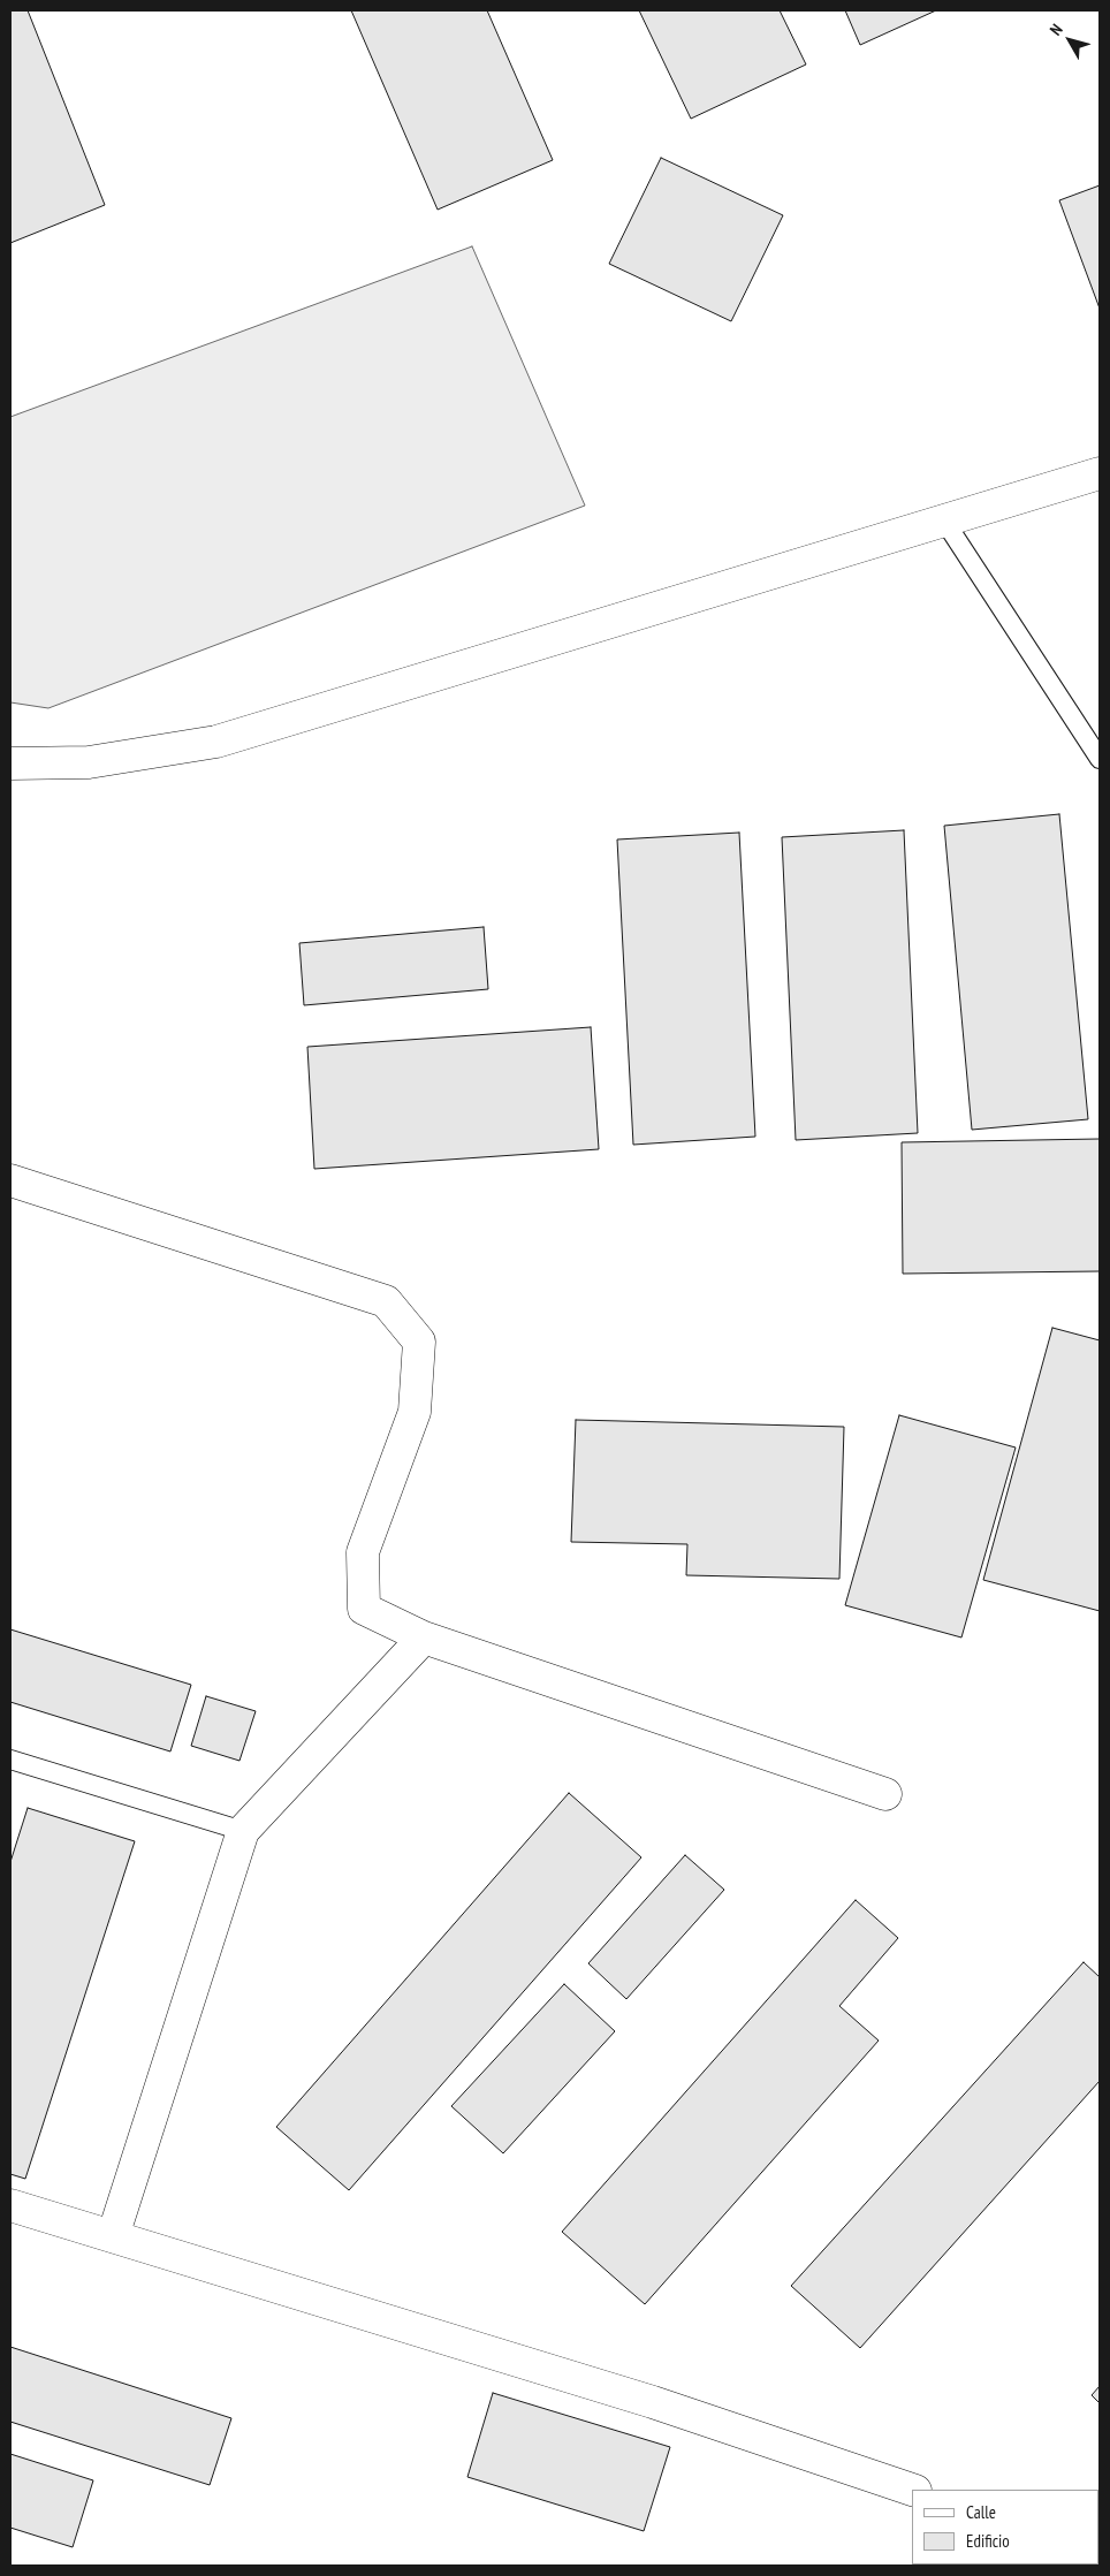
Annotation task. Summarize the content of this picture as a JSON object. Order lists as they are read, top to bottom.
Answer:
{
  "legend": ["Calle", "Edificio"],
  "north": "top left"
}
